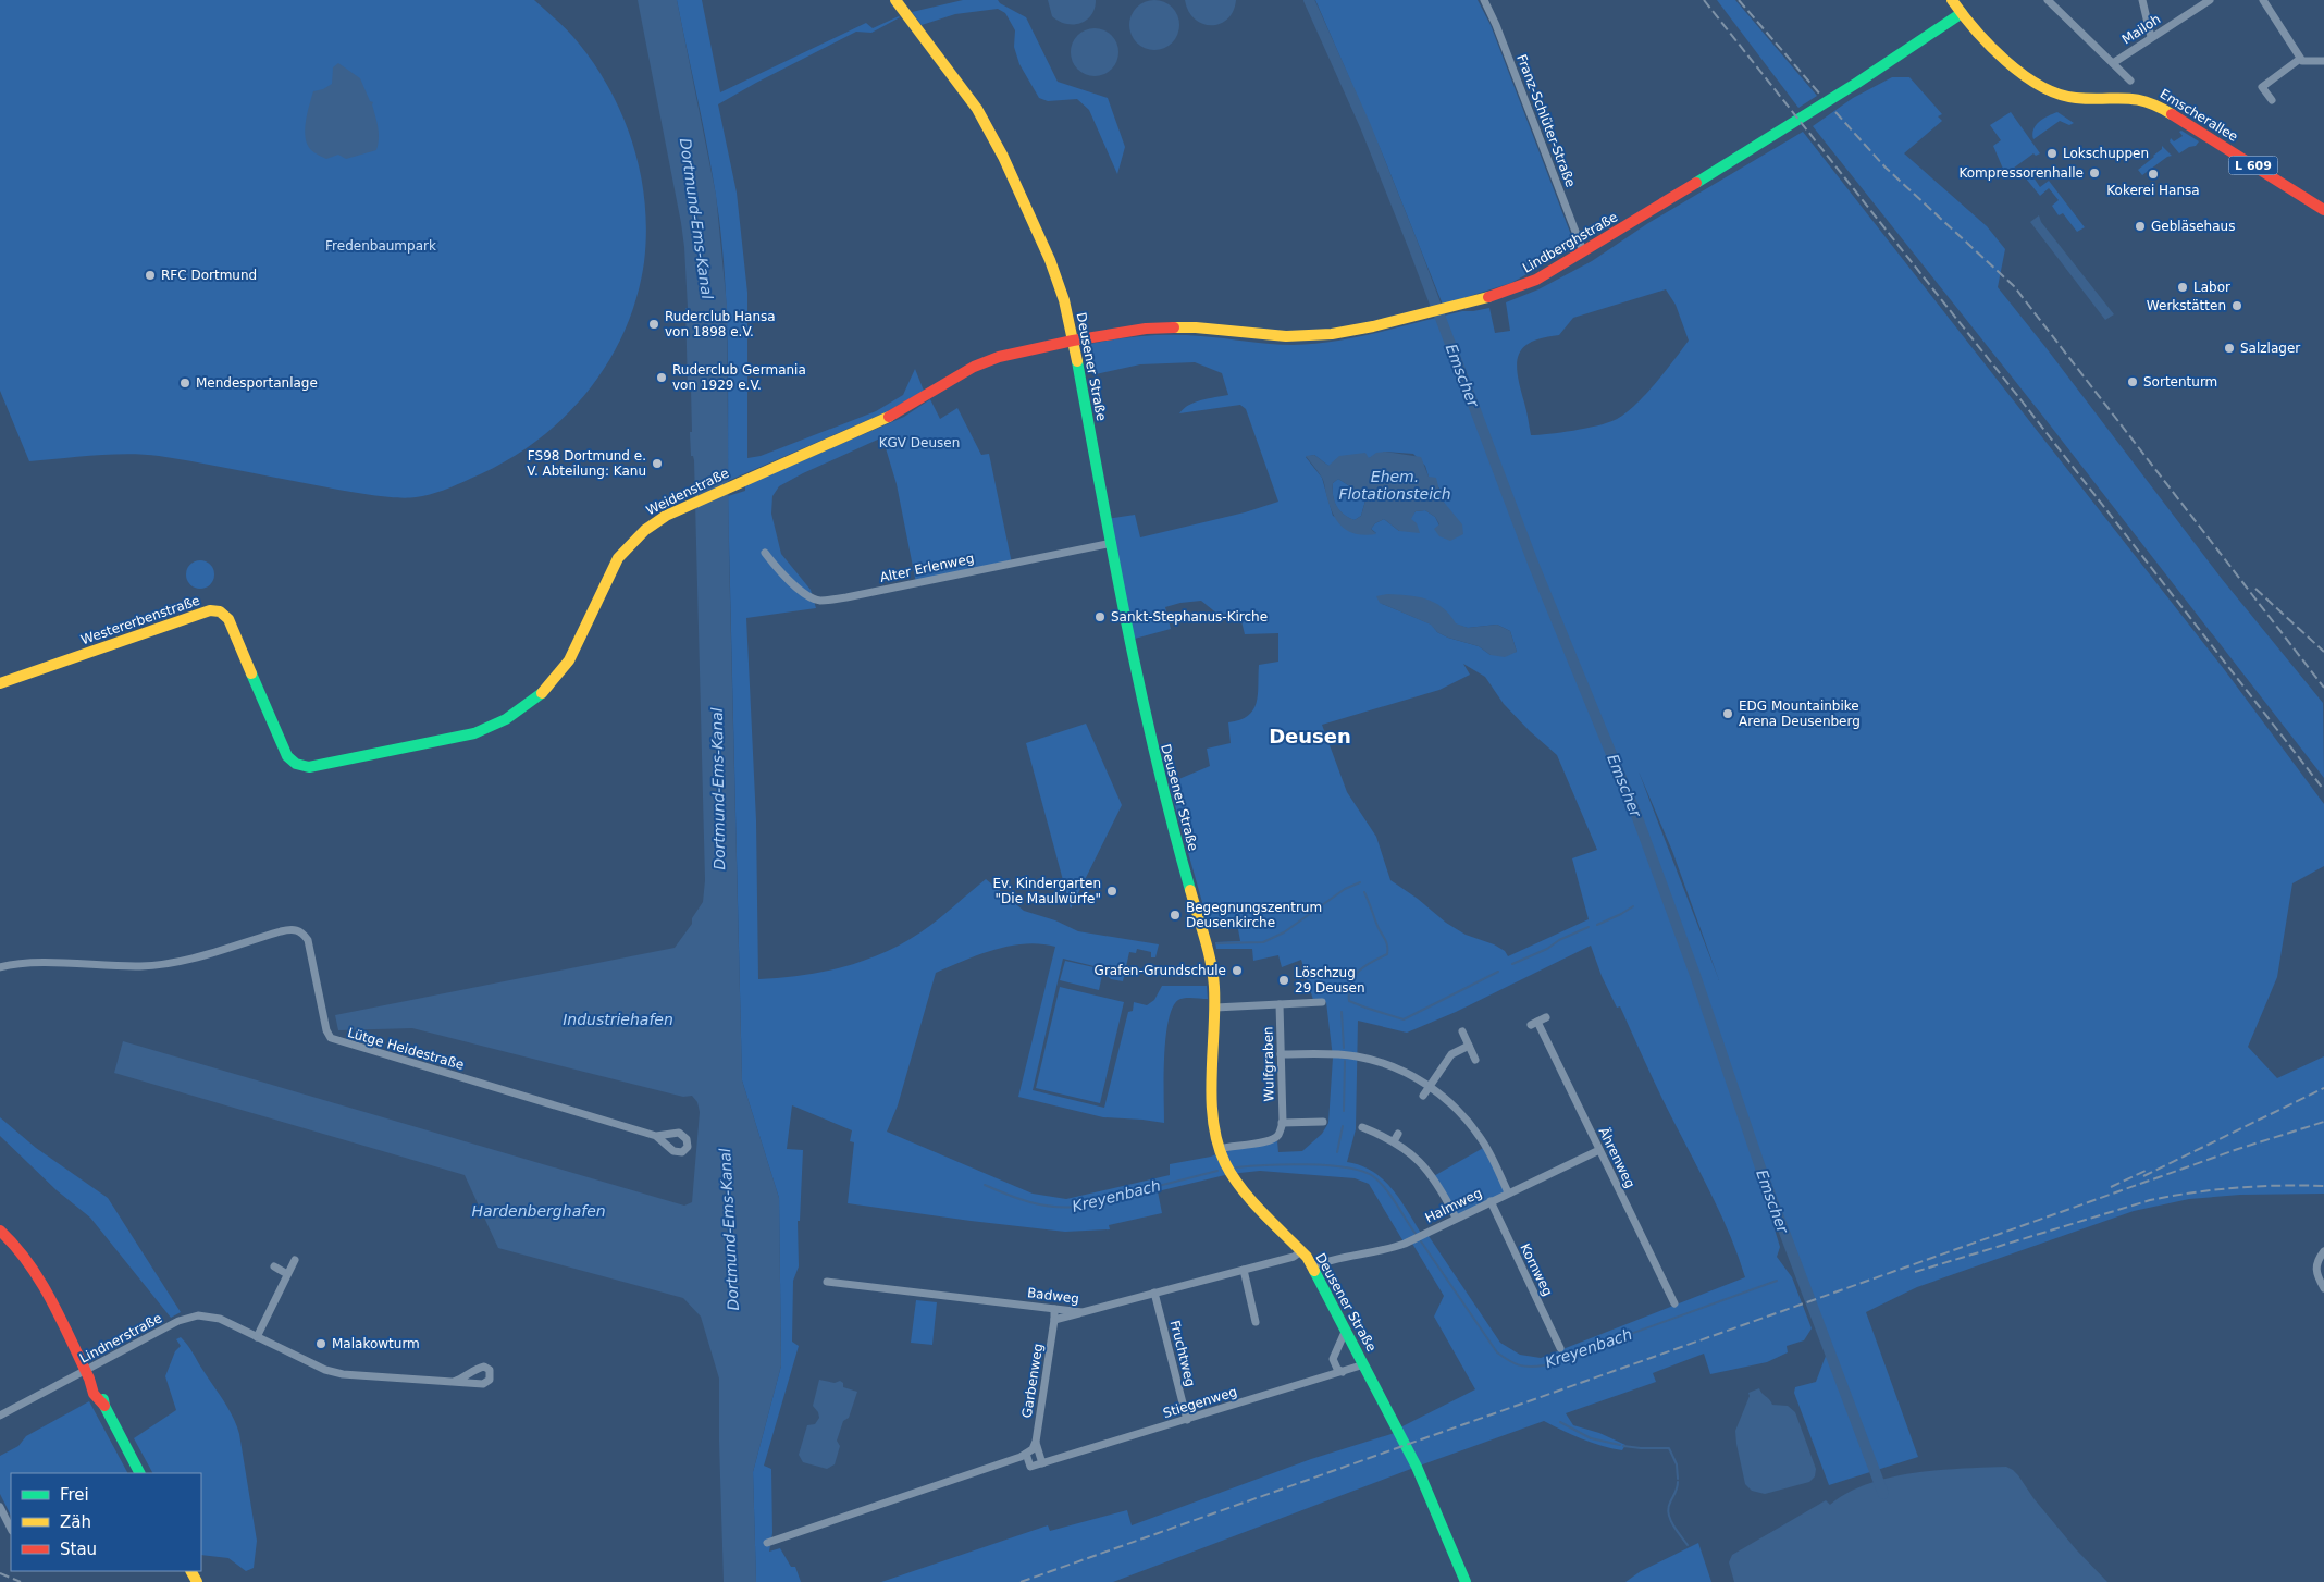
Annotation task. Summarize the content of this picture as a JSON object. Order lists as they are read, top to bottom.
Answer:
{
  "streets": {
    "street": [
      "Mailoh",
      "Emscherallee",
      "Franz-Schlüter-Straße",
      "L 609",
      "Lindberghstraße",
      "Deusener Straße",
      "Weidenstraße",
      "Alter Erlenweg",
      "Westererbenstraße",
      "Lütge Heidestraße",
      "Wulfgraben",
      "Ährenweg",
      "Halmweg",
      "Kornweg",
      "Badweg",
      "Lindnerstraße",
      "Fruchtweg",
      "Garbenweg",
      "Stiegenweg"
    ]
  },
  "crossings": [
    ["Emscherallee", "Lindberghstraße"],
    ["Franz-Schlüter-Straße", "Lindberghstraße"],
    ["Lindberghstraße", "Deusener Straße"],
    ["Lindberghstraße", "Weidenstraße"],
    ["Deusener Straße", "Weidenstraße"],
    ["Deusener Straße", "Alter Erlenweg"],
    ["Deusener Straße", "Halmweg"],
    ["Deusener Straße", "Badweg"],
    ["Deusener Straße", "Stiegenweg"],
    ["Weidenstraße", "Westererbenstraße"],
    ["Ährenweg", "Halmweg"],
    ["Halmweg", "Kornweg"],
    ["Badweg", "Fruchtweg"],
    ["Badweg", "Garbenweg"],
    ["Fruchtweg", "Stiegenweg"]
  ],
  "districts": ["Deusen"],
  "water": [
    "Dortmund-Ems-Kanal",
    "Emscher",
    "Ehem. Flotationsteich",
    "Industriehafen",
    "Kreyenbach",
    "Hardenberghafen"
  ],
  "parks": ["Fredenbaumpark", "KGV Deusen"],
  "places": [
    "Lokschuppen",
    "Kompressorenhalle",
    "Kokerei Hansa",
    "Gebläsehaus",
    "RFC Dortmund",
    "Labor",
    "Werkstätten",
    "Ruderclub Hansa von 1898 e.V.",
    "Salzlager",
    "Ruderclub Germania von 1929 e.V.",
    "Sortenturm",
    "Mendesportanlage",
    "FS98 Dortmund e. V. Abteilung: Kanu",
    "Sankt-Stephanus-Kirche",
    "EDG Mountainbike Arena Deusenberg",
    "Ev. Kindergarten \"Die Maulwürfe\"",
    "Begegnungszentrum Deusenkirche",
    "Grafen-Grundschule",
    "Löschzug 29 Deusen",
    "Malakowturm"
  ],
  "legend": ["Frei", "Zäh", "Stau"]
}
